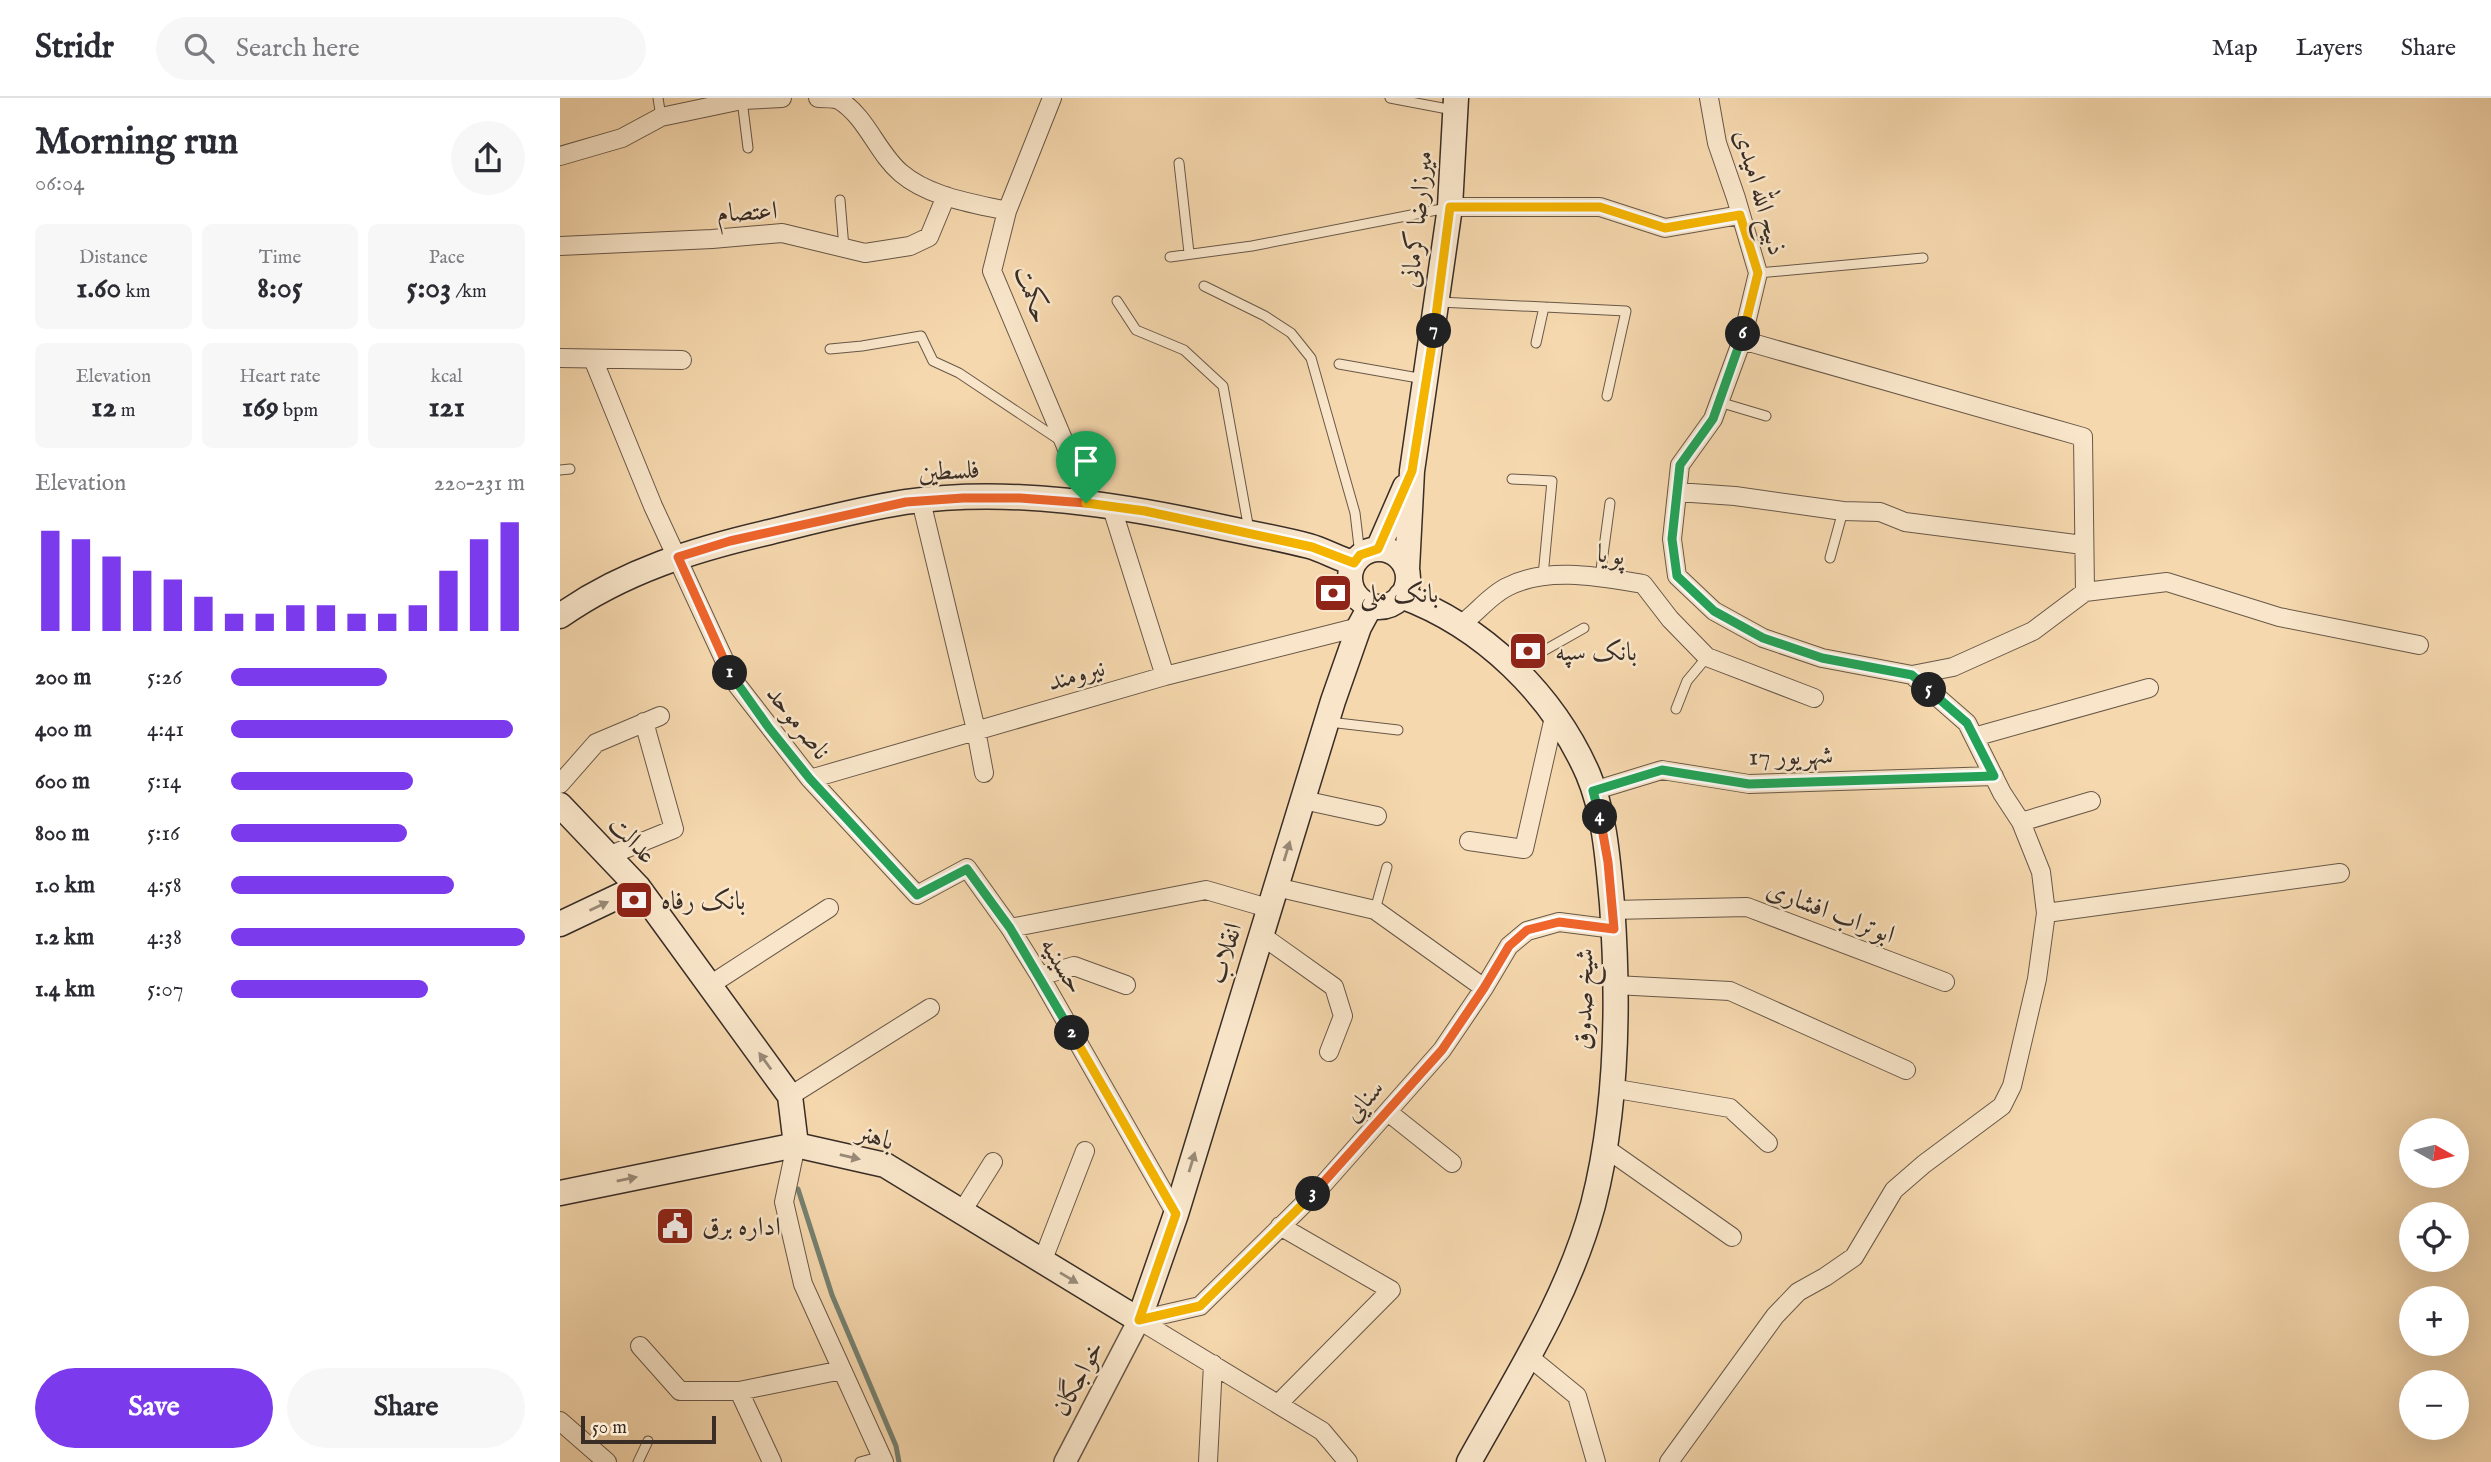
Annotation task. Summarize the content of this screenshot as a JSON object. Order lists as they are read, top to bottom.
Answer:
{
  "streets": {
    "main road": [
      "میرزارضا کرمانی",
      "فلسطین",
      "عدالت",
      "انقلاب",
      "شیخ صدوق",
      "باهنر"
    ],
    "street": [
      "ذبیح الله امیدی",
      "اعتصام",
      "حکمت",
      "پویا",
      "نیرومند",
      "ناصرموحد",
      "17 شهریور",
      "ابوتراب افشاری",
      "حسینیه",
      "سنایی",
      "خواجگان"
    ]
  },
  "crossings": [
    ["حکمت", "فلسطین"],
    ["فلسطین", "ناصرموحد"],
    ["فلسطین", "انقلاب"],
    ["فلسطین", "شیخ صدوق"],
    ["پویا", "شیخ صدوق"],
    ["نیرومند", "ناصرموحد"],
    ["نیرومند", "انقلاب"],
    ["ناصرموحد", "حسینیه"],
    ["17 شهریور", "شیخ صدوق"],
    ["عدالت", "باهنر"],
    ["ابوتراب افشاری", "شیخ صدوق"],
    ["ابوتراب افشاری", "سنایی"],
    ["انقلاب", "حسینیه"],
    ["انقلاب", "شیخ صدوق"],
    ["انقلاب", "سنایی"],
    ["انقلاب", "باهنر"],
    ["انقلاب", "خواجگان"],
    ["شیخ صدوق", "سنایی"],
    ["سنایی", "باهنر"],
    ["سنایی", "خواجگان"],
    ["باهنر", "خواجگان"]
  ],
  "one_way": ["انقلاب", "باهنر"],
  "places": {
    "bank": ["بانک ملی", "بانک سپه", "بانک رفاه"],
    "public building": ["اداره برق"]
  },
  "scale_bar": "50 m",
  "north": "right",
  "page": {
    "header": "Stridr",
    "search": "Search here",
    "nav": ["Map", "Layers", "Share"],
    "heading": ["Morning run", "06:04"],
    "stats": [
      ["Distance", "1.60 km"],
      ["Time", "8:05"],
      ["Pace", "5:03 /km"],
      ["Elevation", "12 m"],
      ["Heart rate", "169 bpm"],
      ["kcal", "121"]
    ],
    "pins": [
      "7",
      "6",
      "1",
      "5",
      "4",
      "2",
      "3"
    ],
    "chart": ["Elevation", "220–231 m"],
    "list": [
      {
        "name": "200 m",
        "note": "5:26"
      },
      {
        "name": "400 m",
        "note": "4:41"
      },
      {
        "name": "600 m",
        "note": "5:14"
      },
      {
        "name": "800 m",
        "note": "5:16"
      },
      {
        "name": "1.0 km",
        "note": "4:58"
      },
      {
        "name": "1.2 km",
        "note": "4:38"
      },
      {
        "name": "1.4 km",
        "note": "5:07"
      }
    ],
    "map_buttons": ["+", "−"],
    "buttons": ["Save", "Share"],
    "scale": "50 m"
  }
}
